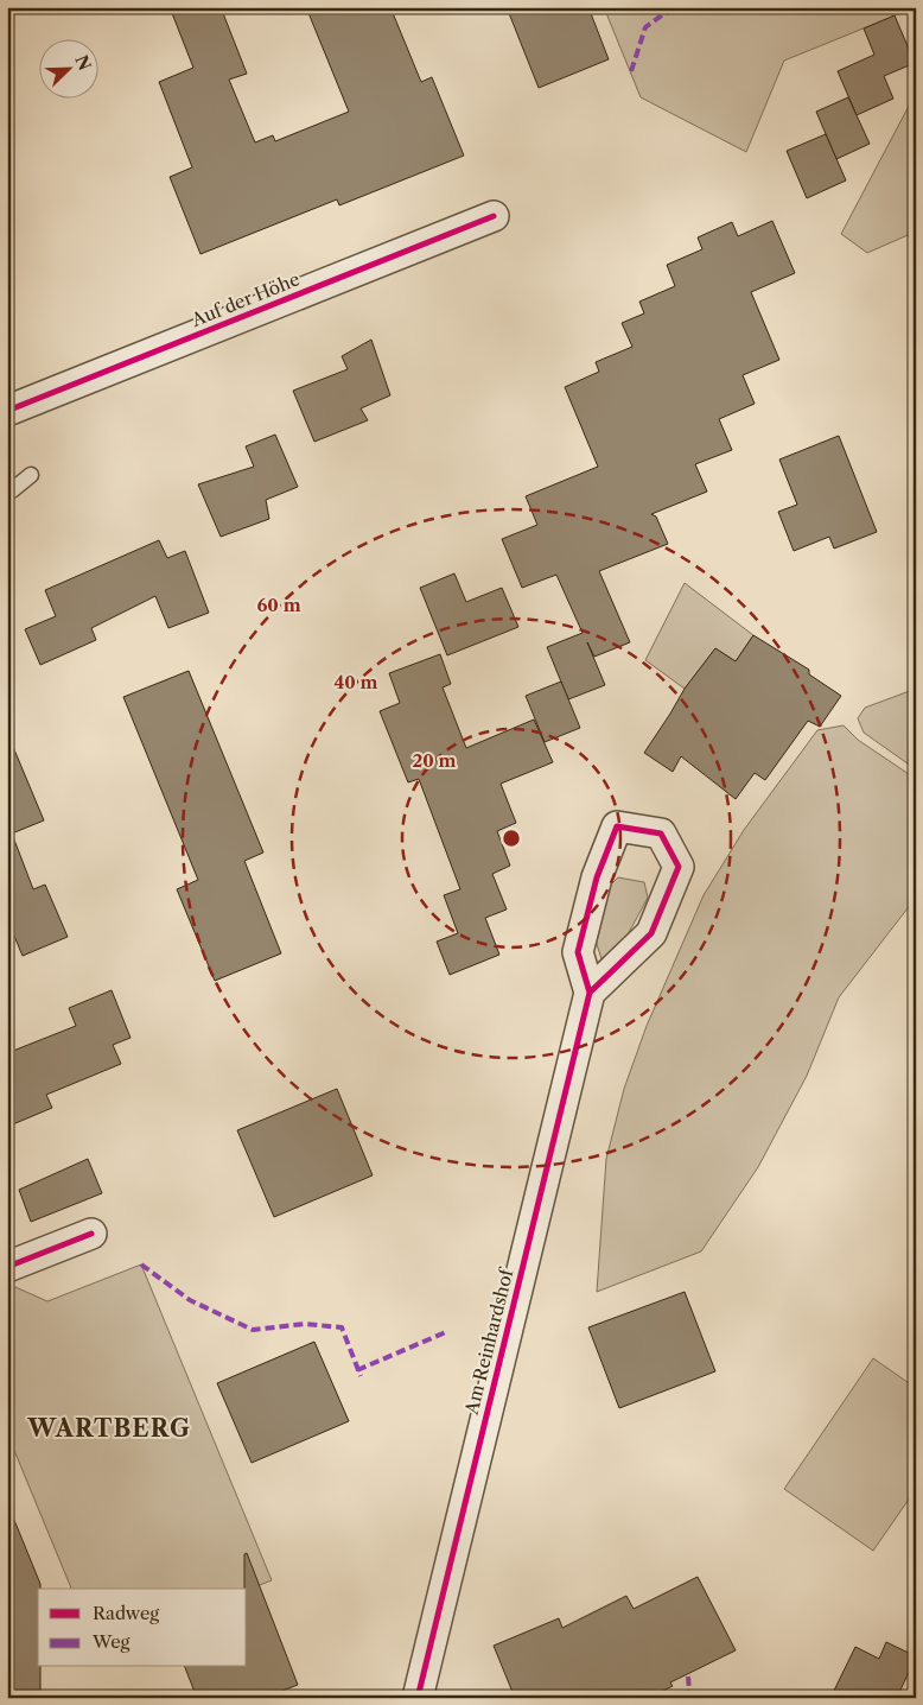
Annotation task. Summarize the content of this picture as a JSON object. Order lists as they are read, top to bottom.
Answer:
{
  "streets": {
    "street": ["Auf der Höhe", "Am Reinhardshof"]
  },
  "districts": ["WARTBERG"],
  "legend": ["Radweg", "Weg"],
  "north": "top right",
  "rings": ["60 m", "40 m", "20 m"]
}
